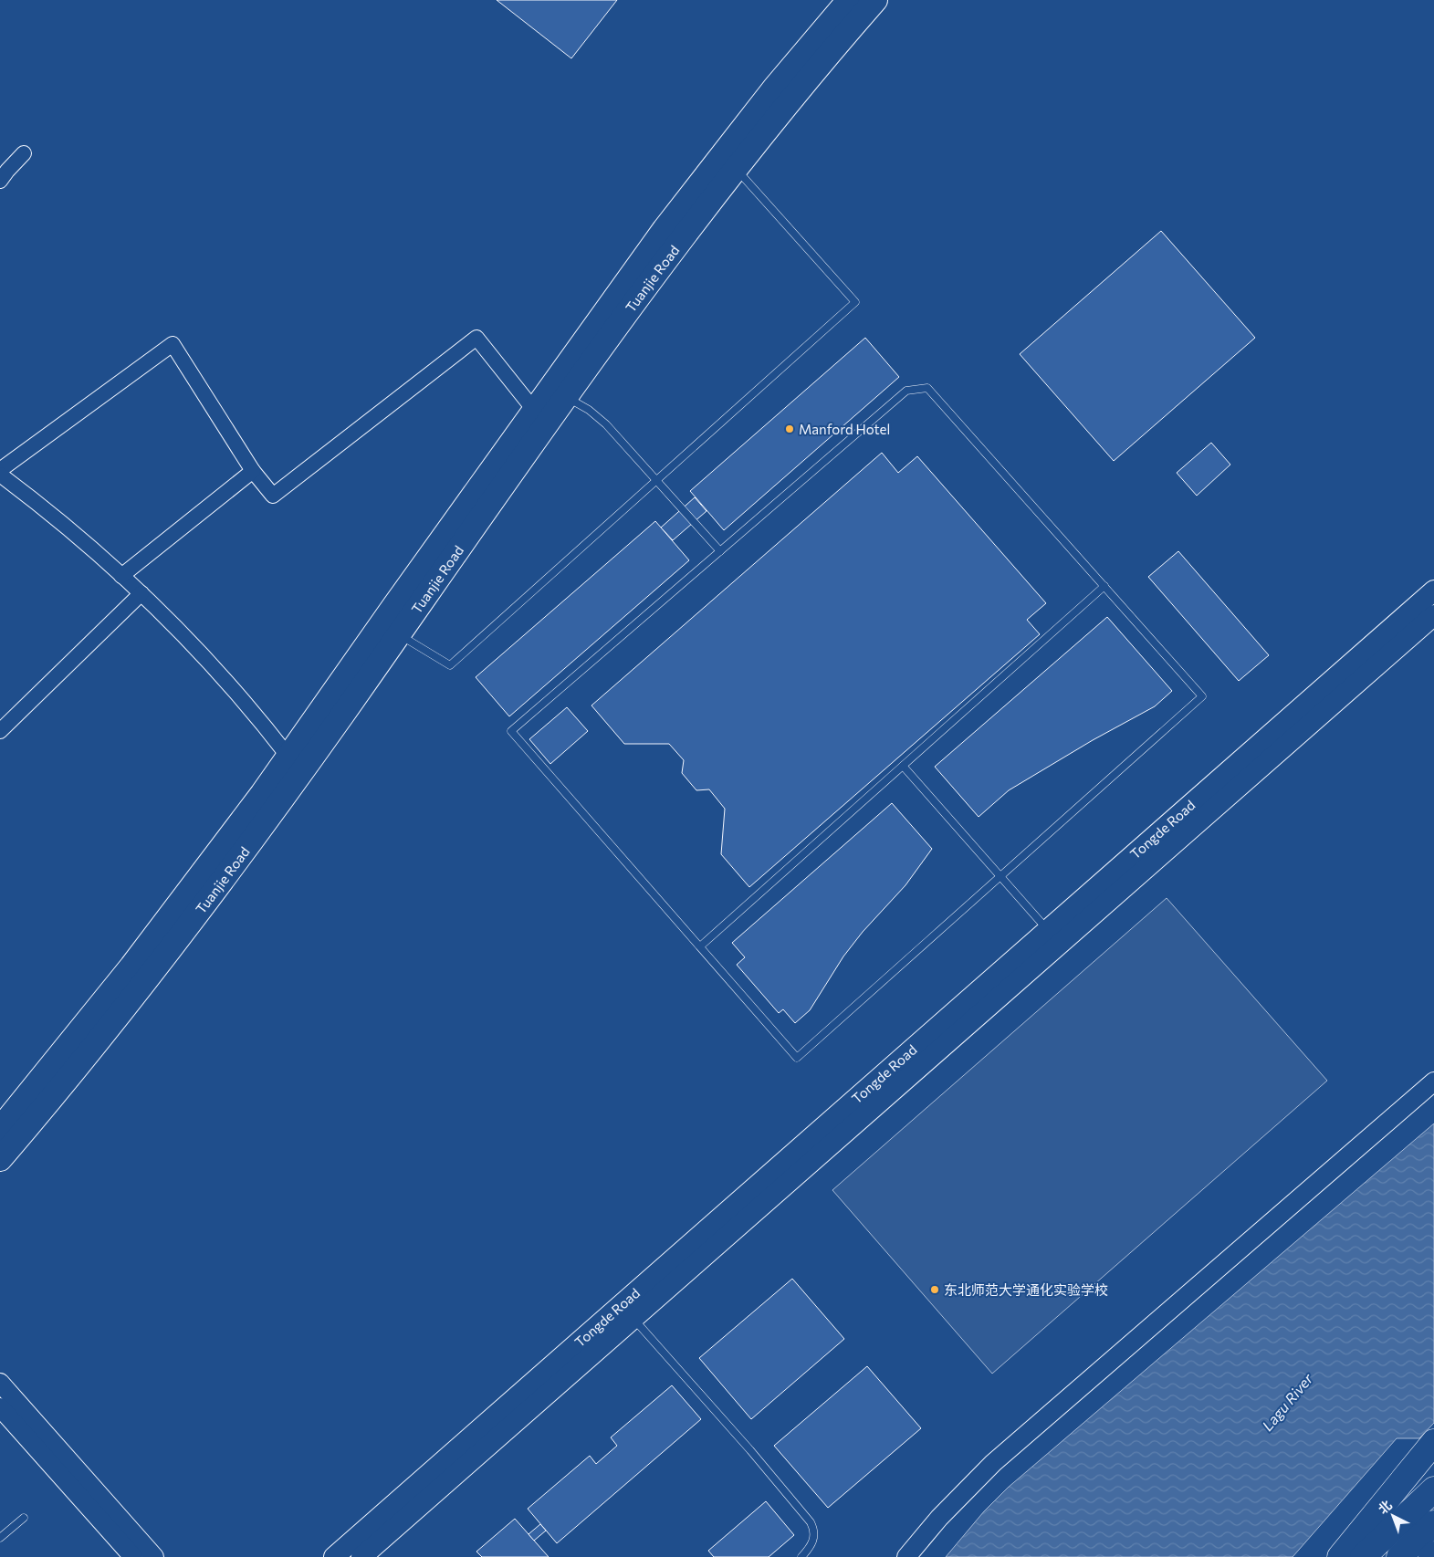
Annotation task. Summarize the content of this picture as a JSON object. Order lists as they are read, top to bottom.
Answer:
{
  "streets": {
    "highway": ["Tuanjie Road"],
    "main road": ["Tongde Road"]
  },
  "water": ["Lagu River"],
  "places": ["Manford Hotel", "东北师范大学通化实验学校"],
  "north": "top left"
}
